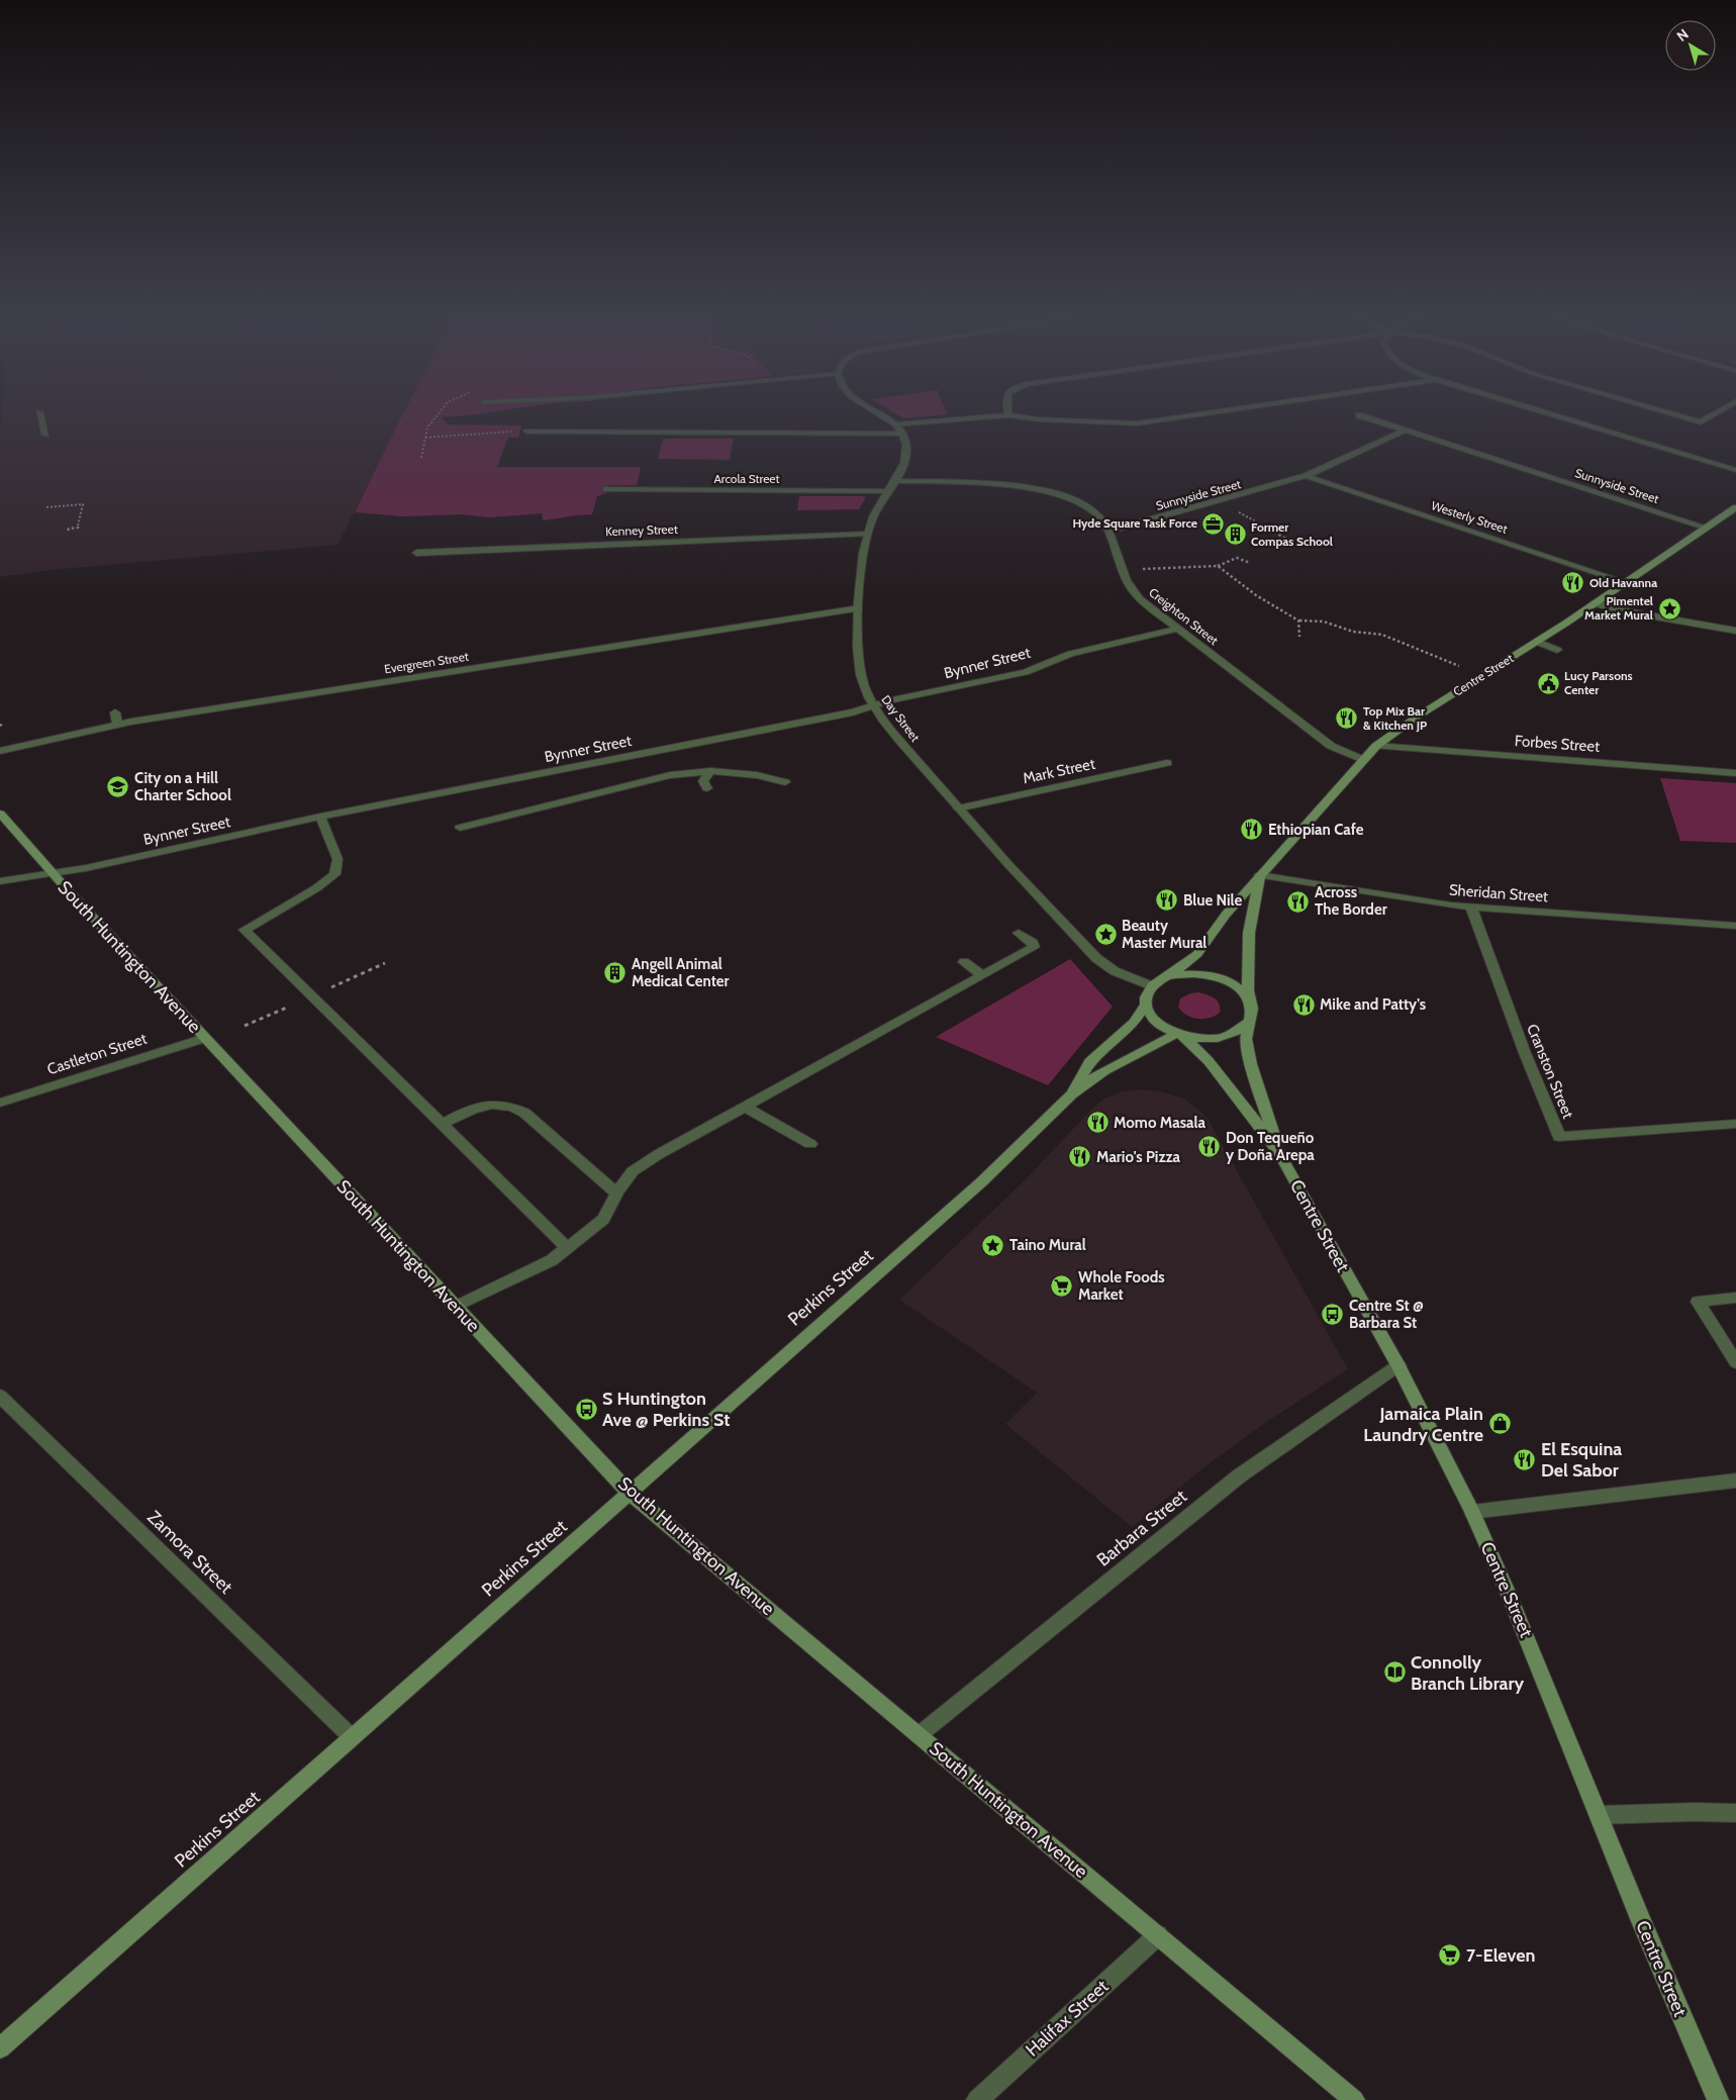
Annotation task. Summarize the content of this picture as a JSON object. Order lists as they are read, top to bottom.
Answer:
{
  "streets": {
    "main road": ["Centre Street", "South Huntington Avenue", "Perkins Street"],
    "street": [
      "Arcola Street",
      "Sunnyside Street",
      "Westerly Street",
      "Kenney Street",
      "Creighton Street",
      "Evergreen Street",
      "Bynner Street",
      "Day Street",
      "Forbes Street",
      "Mark Street",
      "Sheridan Street",
      "Castleton Street",
      "Cranston Street",
      "Barbara Street",
      "Zamora Street",
      "Halifax Street"
    ]
  },
  "crossings": [
    ["Arcola Street", "Day Street"],
    ["Sunnyside Street", "Westerly Street"],
    ["Sunnyside Street", "Creighton Street"],
    ["Sunnyside Street", "Centre Street"],
    ["Westerly Street", "Centre Street"],
    ["Kenney Street", "Day Street"],
    ["Creighton Street", "Bynner Street"],
    ["Creighton Street", "Centre Street"],
    ["Creighton Street", "Day Street"],
    ["Evergreen Street", "Day Street"],
    ["Bynner Street", "Day Street"],
    ["Bynner Street", "South Huntington Avenue"],
    ["Centre Street", "Day Street"],
    ["Centre Street", "Forbes Street"],
    ["Centre Street", "Sheridan Street"],
    ["Centre Street", "Perkins Street"],
    ["Centre Street", "Barbara Street"],
    ["Day Street", "Mark Street"],
    ["Day Street", "Perkins Street"],
    ["Sheridan Street", "Cranston Street"],
    ["South Huntington Avenue", "Castleton Street"],
    ["South Huntington Avenue", "Perkins Street"],
    ["South Huntington Avenue", "Barbara Street"],
    ["South Huntington Avenue", "Halifax Street"],
    ["Perkins Street", "Zamora Street"]
  ],
  "places": {
    "office": ["Hyde Square Task Force"],
    "building": ["Former Compas School", "Angell Animal Medical Center"],
    "restaurant": [
      "Old Havanna",
      "Top Mix Bar & Kitchen JP",
      "Ethiopian Cafe",
      "Blue Nile",
      "Across The Border",
      "Mike and Patty's",
      "Momo Masala",
      "Don Tequeño y Doña Arepa",
      "Mario's Pizza",
      "El Esquina Del Sabor"
    ],
    "place": ["Pimentel Market Mural", "Beauty Master Mural", "Taino Mural"],
    "public building": ["Lucy Parsons Center"],
    "school or university": ["City on a Hill Charter School"],
    "supermarket": ["Whole Foods Market", "7-Eleven"],
    "bus stop": ["Centre St @ Barbara St", "S Huntington Ave @ Perkins St"],
    "shop": ["Jamaica Plain Laundry Centre"],
    "library": ["Connolly Branch Library"]
  },
  "north": "top left"
}
